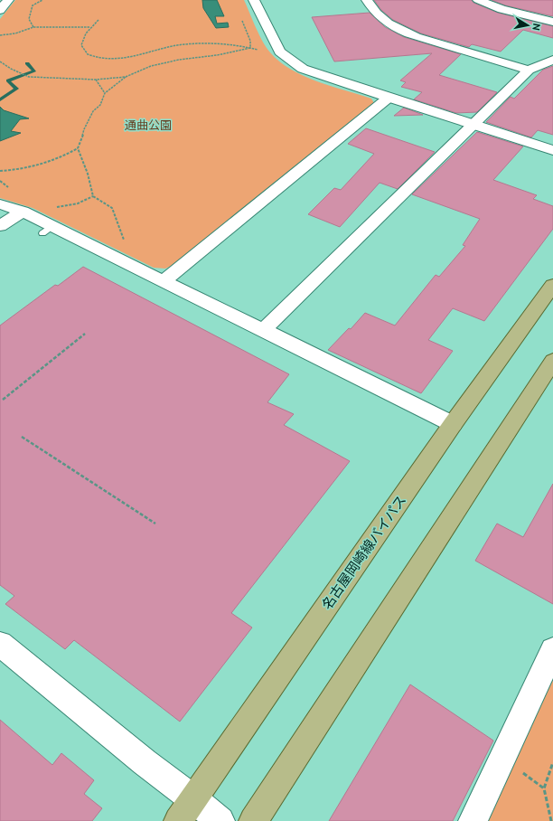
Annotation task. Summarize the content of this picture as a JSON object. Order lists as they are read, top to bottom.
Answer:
{
  "streets": {
    "main road": ["名古屋岡崎線バイパス"]
  },
  "parks": ["通曲公園"],
  "north": "right"
}
